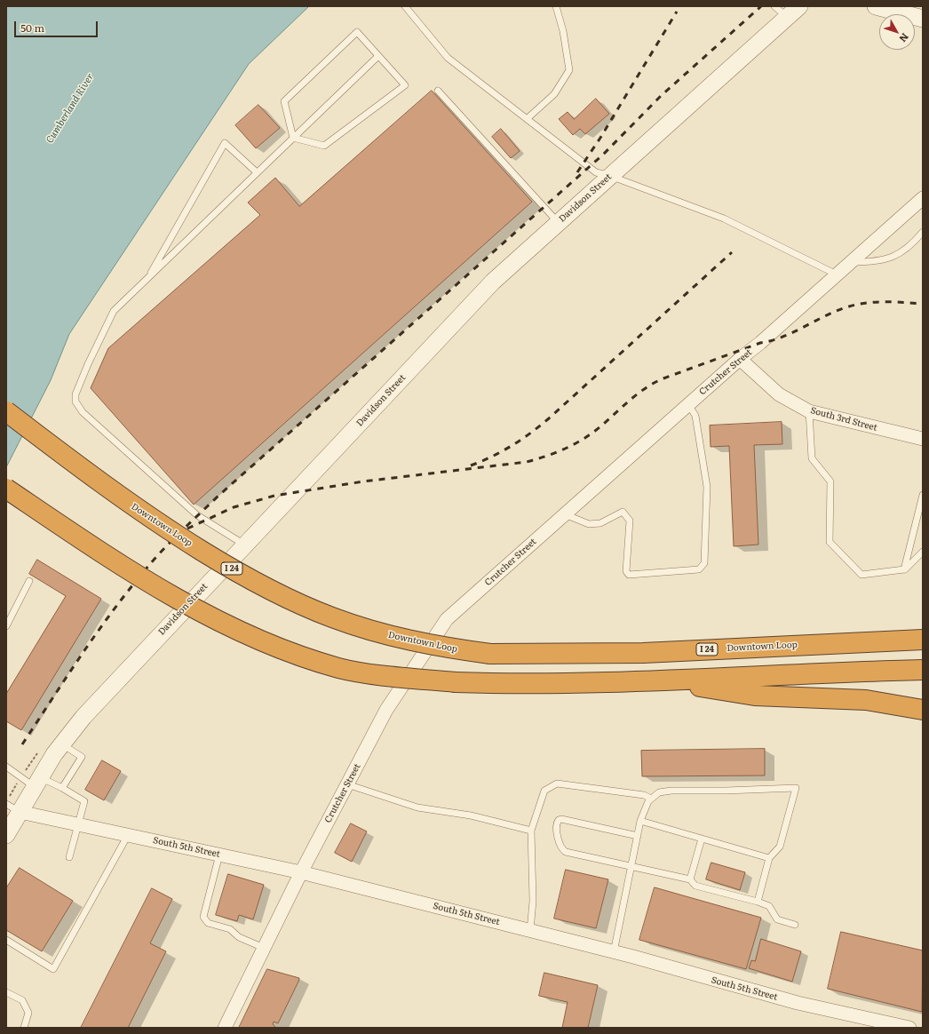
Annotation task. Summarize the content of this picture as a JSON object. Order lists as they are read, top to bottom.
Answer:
{
  "streets": {
    "highway": ["Downtown Loop", "I 24"],
    "street": [
      "Davidson Street",
      "Crutcher Street",
      "South 3rd Street",
      "South 5th Street"
    ]
  },
  "crossings": [
    ["Davidson Street", "South 5th Street"],
    ["Crutcher Street", "South 3rd Street"],
    ["Crutcher Street", "South 5th Street"]
  ],
  "water": ["Cumberland River"],
  "scale_bar": "50 m",
  "north": "bottom right"
}
